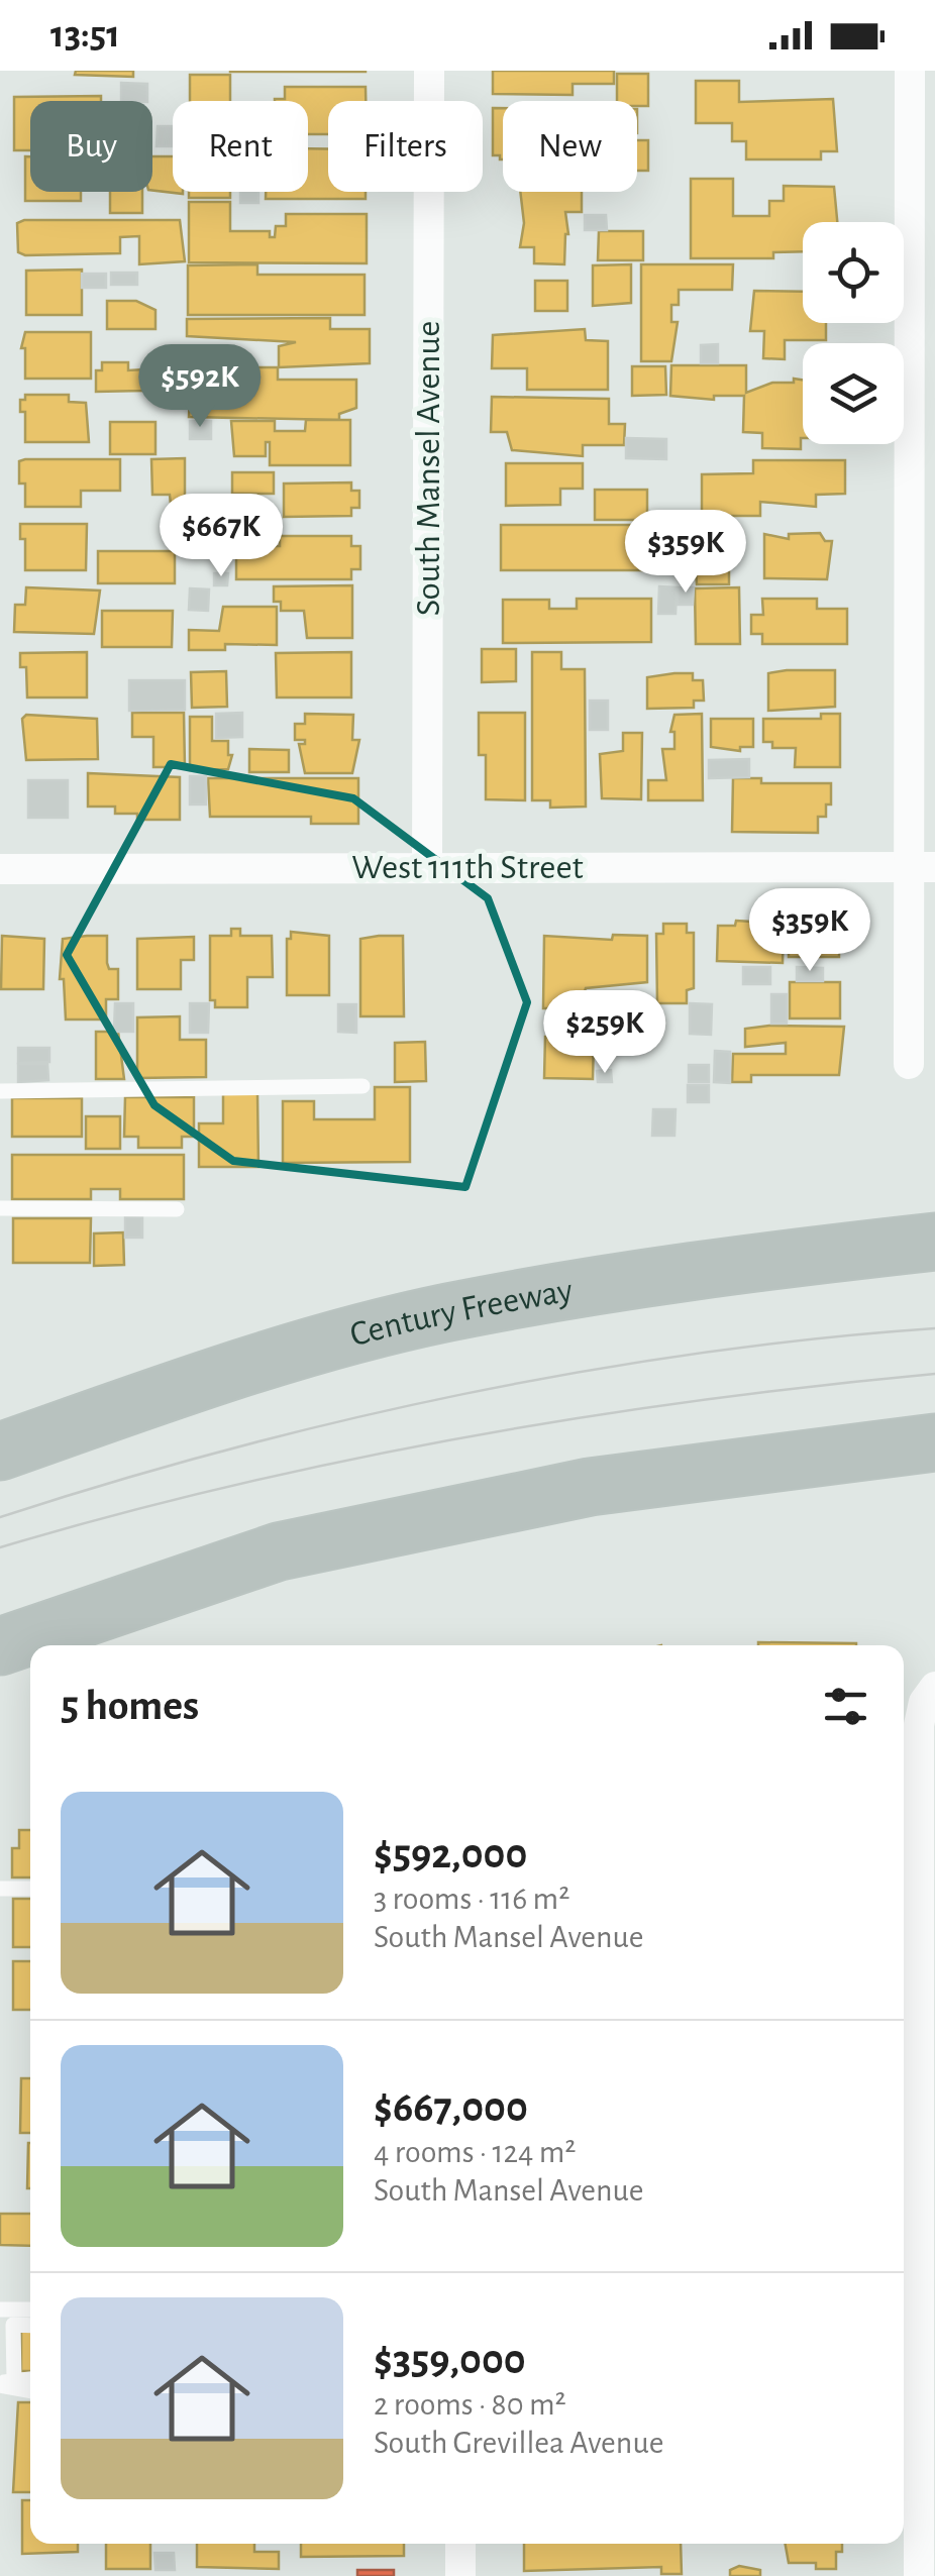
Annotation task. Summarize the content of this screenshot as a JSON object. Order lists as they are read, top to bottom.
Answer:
{
  "streets": {
    "highway": ["Century Freeway"],
    "street": ["South Mansel Avenue", "West 111th Street"]
  },
  "crossings": [
    ["South Mansel Avenue", "West 111th Street"]
  ],
  "page": {
    "status": "13:51",
    "chip": [
      "Buy",
      "Rent",
      "Filters",
      "New"
    ],
    "price": [
      "$592K",
      "$667K",
      "$359K",
      "$359K",
      "$259K"
    ],
    "heading": "5 homes",
    "list": [
      {
        "name": "$592,000",
        "note": "3 rooms · 116 m² · South Mansel Avenue"
      },
      {
        "name": "$667,000",
        "note": "4 rooms · 124 m² · South Mansel Avenue"
      },
      {
        "name": "$359,000",
        "note": "2 rooms · 80 m² · South Grevillea Avenue"
      }
    ]
  }
}
